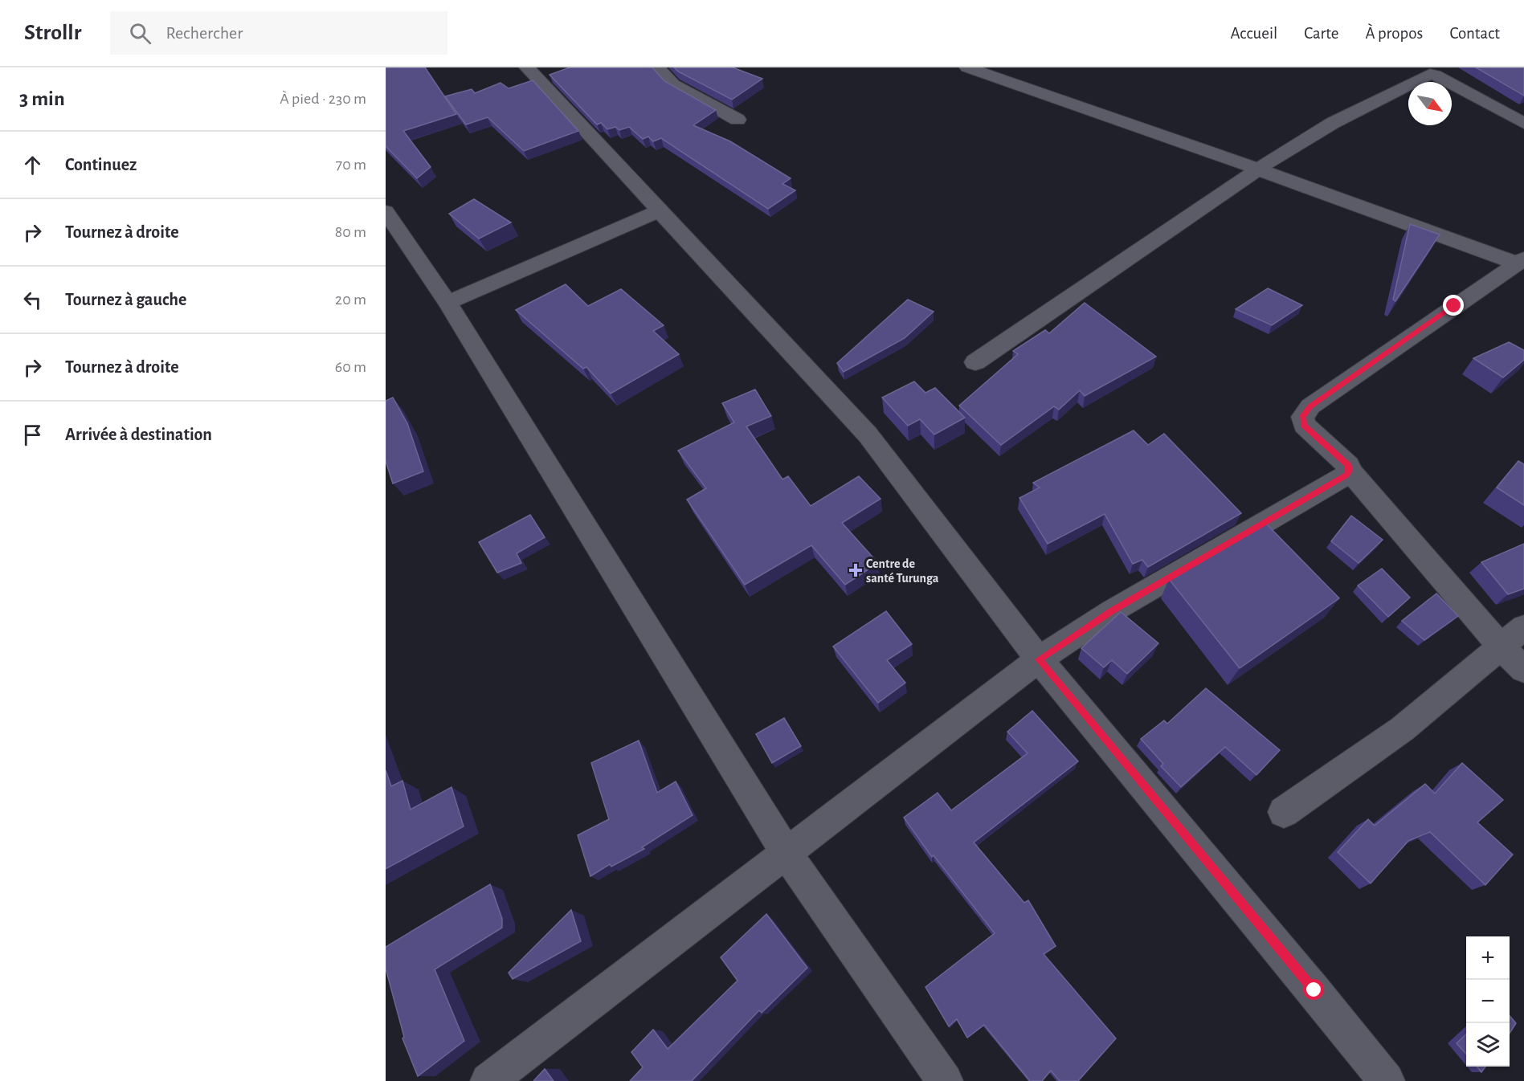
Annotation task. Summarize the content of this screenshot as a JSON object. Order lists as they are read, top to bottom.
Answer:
{
  "places": {
    "health": ["Centre de santé Turunga"]
  },
  "north": "bottom right",
  "page": {
    "header": "Strollr",
    "search": "Rechercher",
    "nav": [
      "Accueil",
      "Carte",
      "À propos",
      "Contact"
    ],
    "heading": ["3 min", "À pied · 230 m"],
    "list": [
      ["Continuez", "70 m"],
      ["Tournez à droite", "80 m"],
      ["Tournez à gauche", "20 m"],
      ["Tournez à droite", "60 m"],
      "Arrivée à destination"
    ],
    "map_buttons": ["+", "−"]
  }
}
